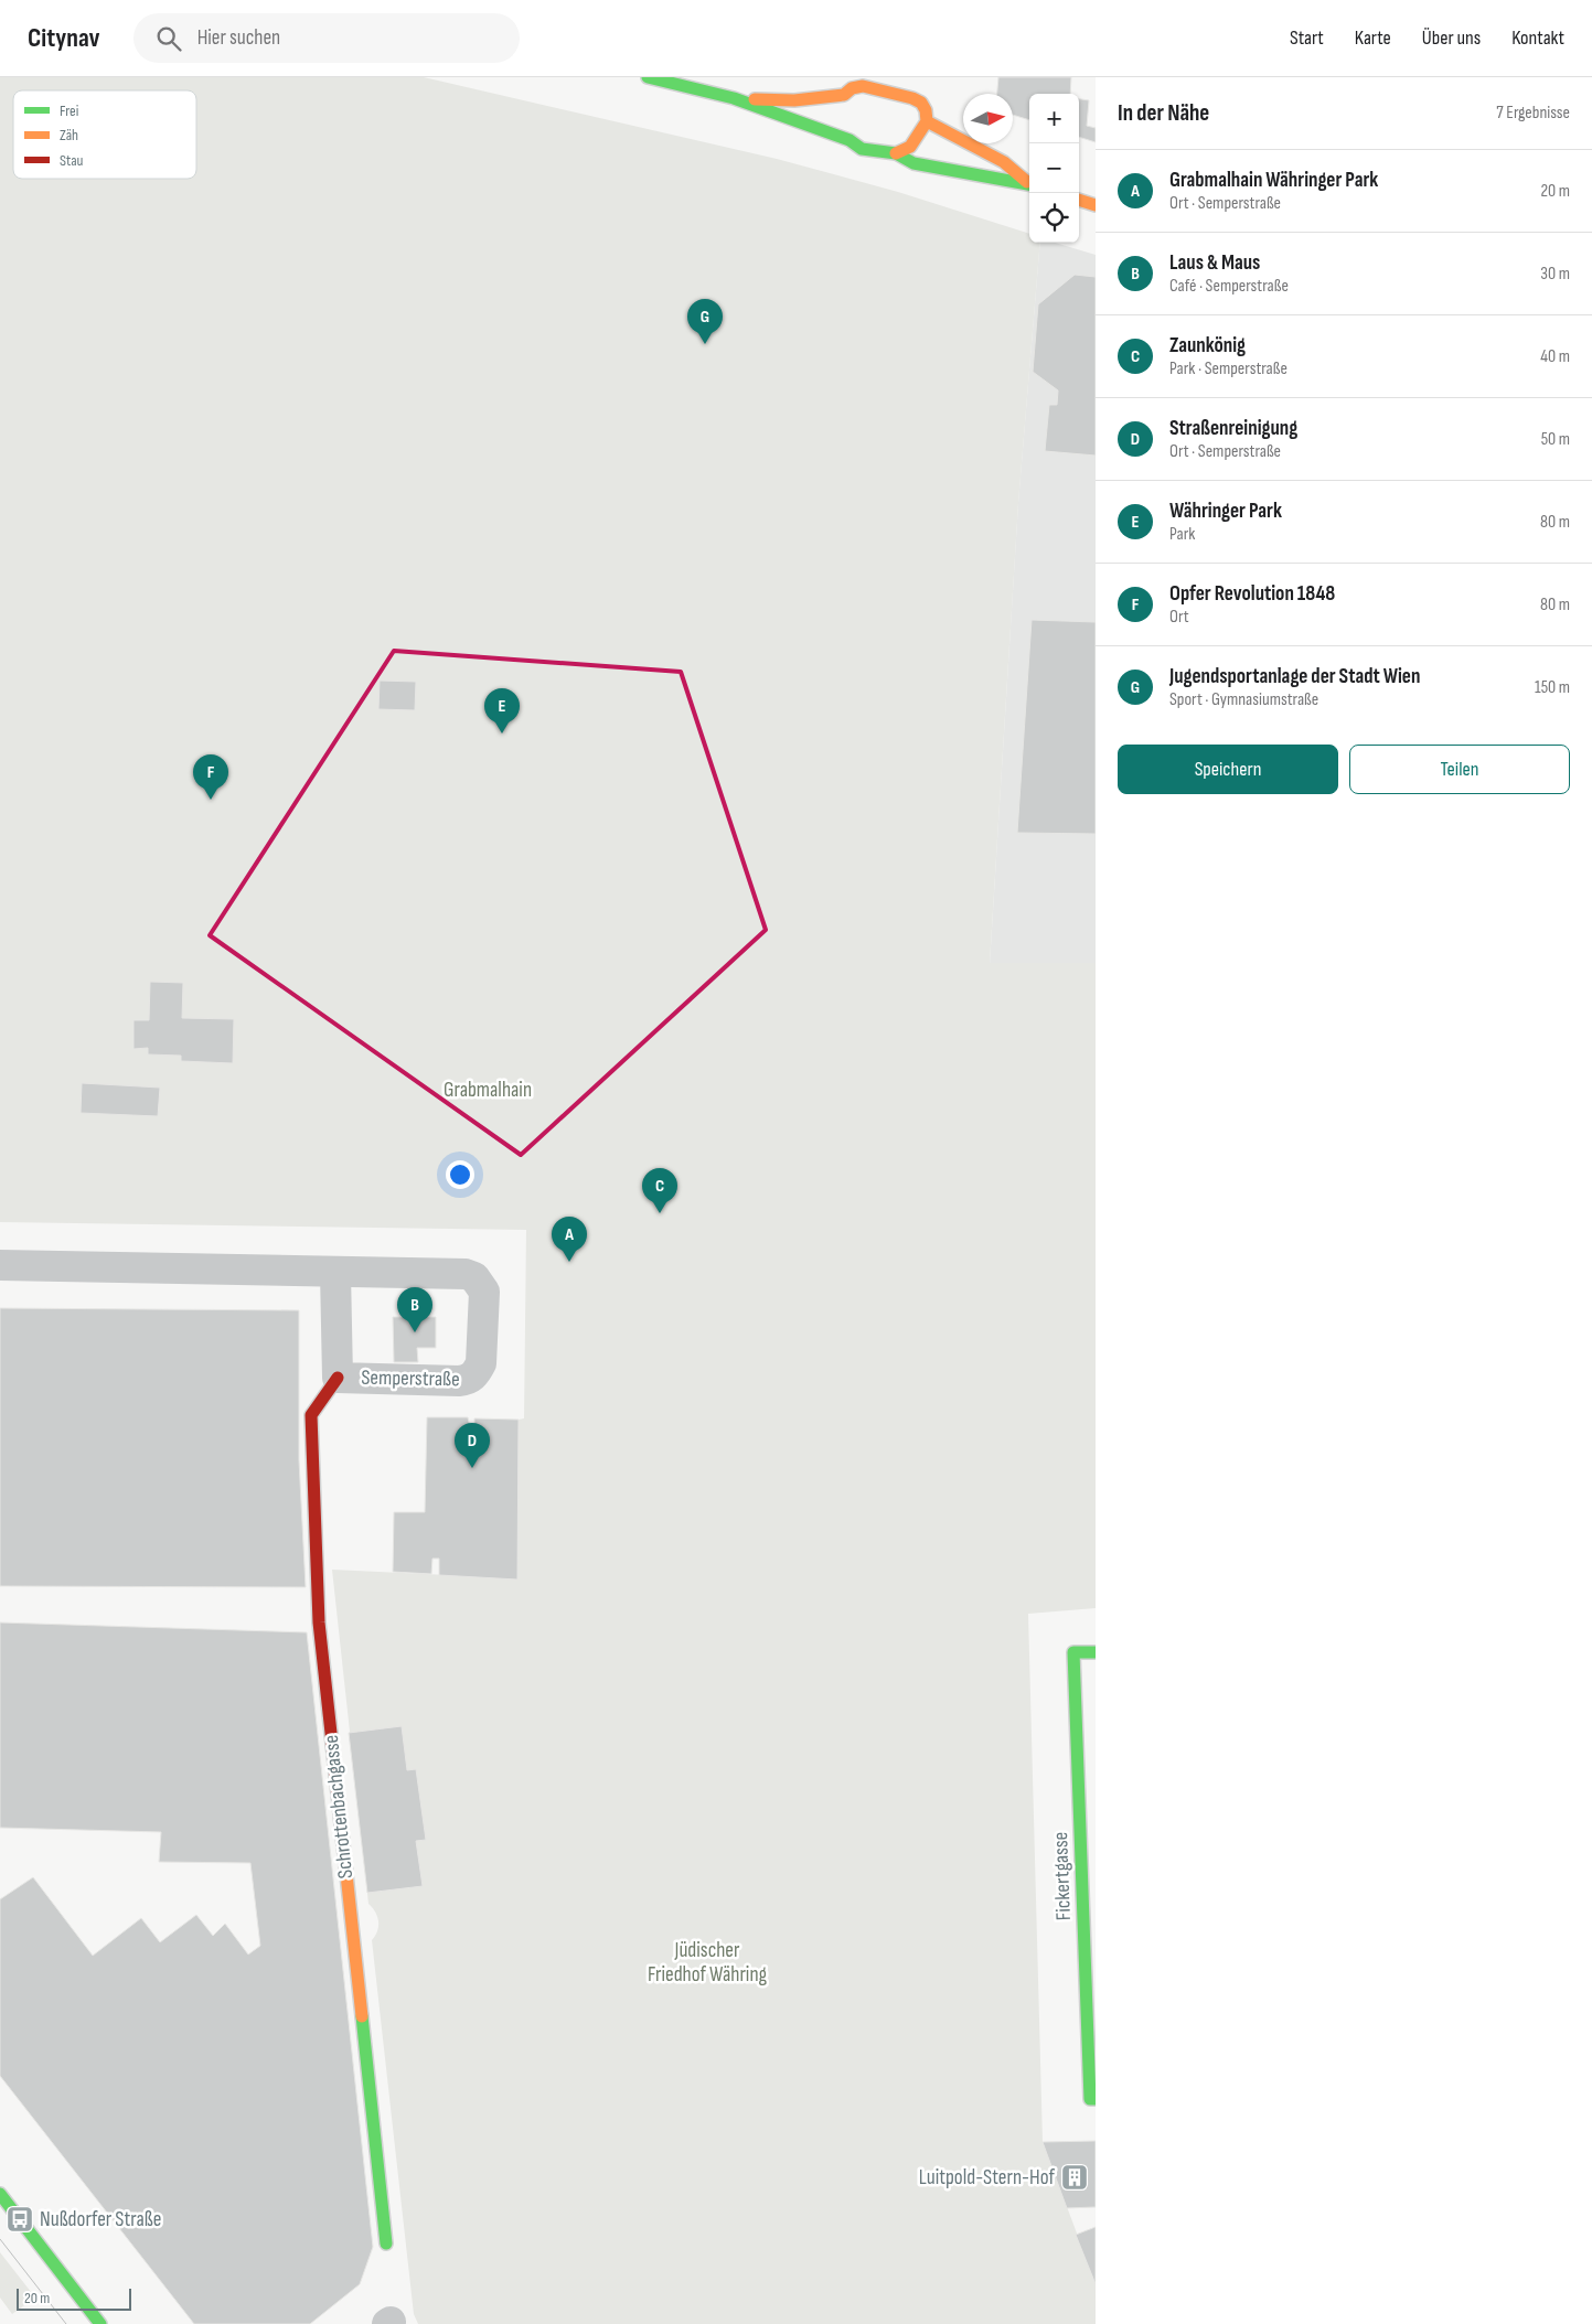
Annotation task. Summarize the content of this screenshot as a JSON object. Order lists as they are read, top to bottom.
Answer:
{
  "streets": {
    "street": ["Semperstraße", "Schrottenbachgasse", "Fickertgasse"]
  },
  "crossings": [
    ["Semperstraße", "Schrottenbachgasse"]
  ],
  "parks": ["Grabmalhain", "Jüdischer Friedhof Währing"],
  "places": {
    "building": ["Luitpold-Stern-Hof"],
    "bus stop": ["Nußdorfer Straße"]
  },
  "legend": ["Frei", "Zäh", "Stau"],
  "scale_bar": "20 m",
  "north": "right",
  "page": {
    "header": "Citynav",
    "search": "Hier suchen",
    "nav": [
      "Start",
      "Karte",
      "Über uns",
      "Kontakt"
    ],
    "heading": ["In der Nähe", "7 Ergebnisse"],
    "map_buttons": ["+", "−"],
    "list": [
      {
        "mark": "A",
        "name": "Grabmalhain Währinger Park",
        "note": "Ort · Semperstraße",
        "value": "20 m"
      },
      {
        "mark": "B",
        "name": "Laus & Maus",
        "note": "Café · Semperstraße",
        "value": "30 m"
      },
      {
        "mark": "C",
        "name": "Zaunkönig",
        "note": "Park · Semperstraße",
        "value": "40 m"
      },
      {
        "mark": "D",
        "name": "Straßenreinigung",
        "note": "Ort · Semperstraße",
        "value": "50 m"
      },
      {
        "mark": "E",
        "name": "Währinger Park",
        "note": "Park",
        "value": "80 m"
      },
      {
        "mark": "F",
        "name": "Opfer Revolution 1848",
        "note": "Ort",
        "value": "80 m"
      },
      {
        "mark": "G",
        "name": "Jugendsportanlage der Stadt Wien",
        "note": "Sport · Gymnasiumstraße",
        "value": "150 m"
      }
    ],
    "pins": [
      "G",
      "E",
      "F",
      "C",
      "A",
      "B",
      "D"
    ],
    "buttons": ["Speichern", "Teilen"],
    "scale": "20 m"
  }
}
